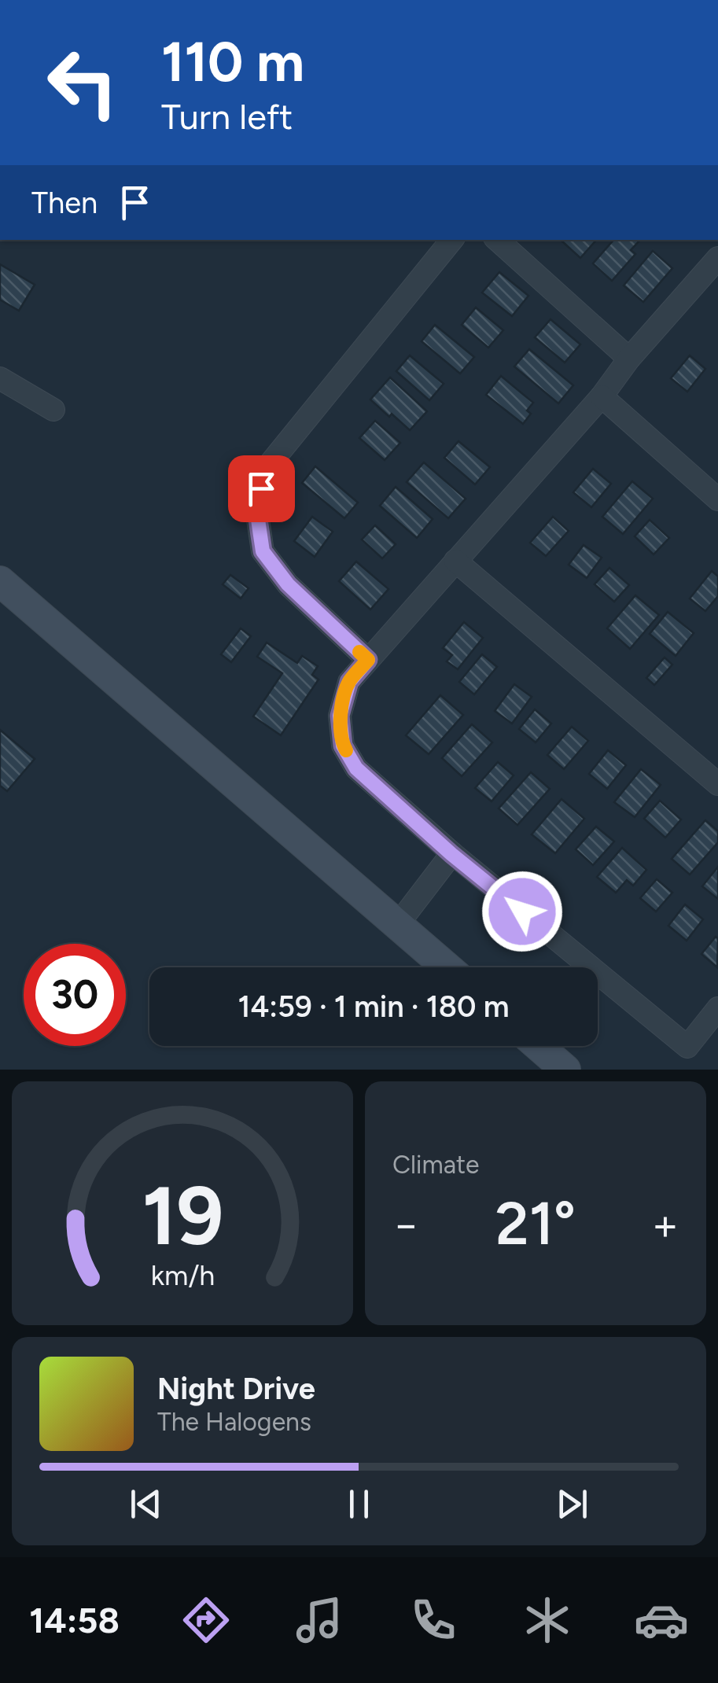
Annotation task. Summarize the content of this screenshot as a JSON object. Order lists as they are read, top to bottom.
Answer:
{
  "page": {
    "turn": ["110 m", "Turn left"],
    "then": "Then",
    "limit": "30",
    "trip": "14:59 · 1 min · 180 m",
    "tile": "Climate",
    "heat": ["−", "21°", "+"],
    "song": ["Night Drive", "The Halogens"],
    "tabs": "14:58",
    "gauge": ["19", "km/h"]
  }
}
